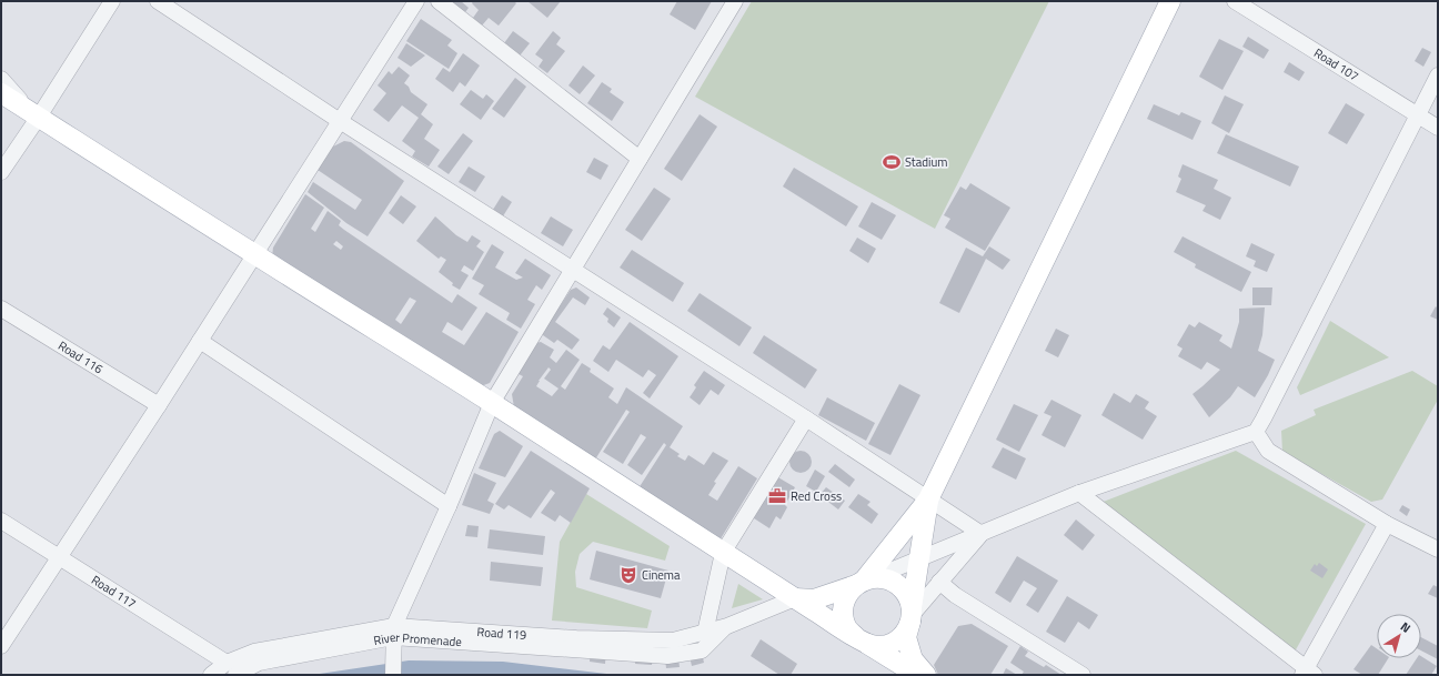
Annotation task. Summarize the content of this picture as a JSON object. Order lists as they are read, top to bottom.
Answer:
{
  "streets": {
    "street": [
      "Road 107",
      "Road 116",
      "Road 117",
      "Road 119",
      "River Promenade"
    ]
  },
  "crossings": [
    ["Road 117", "Road 119"],
    ["Road 119", "River Promenade"]
  ],
  "places": {
    "sports": ["Stadium"],
    "office": ["Red Cross"],
    "theatre": ["Cinema"]
  },
  "north": "top right"
}
